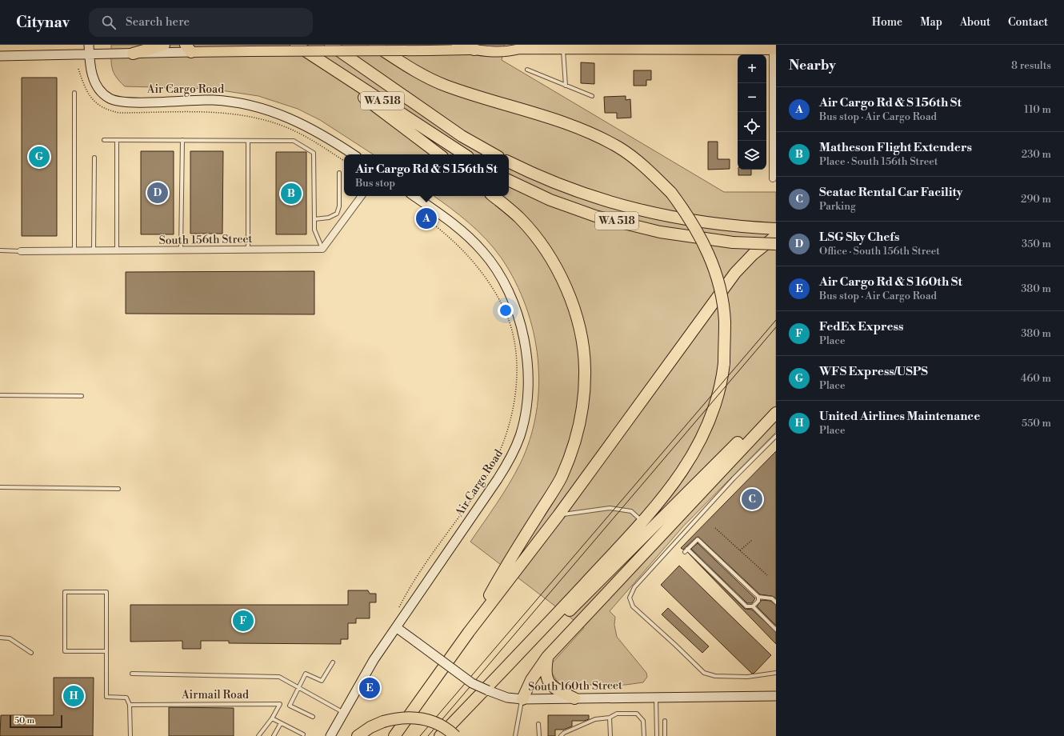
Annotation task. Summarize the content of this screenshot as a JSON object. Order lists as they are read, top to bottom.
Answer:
{
  "streets": {
    "highway": ["WA 518"],
    "street": ["Air Cargo Road", "South 156th Street", "South 160th Street"],
    "lane": ["Airmail Road"]
  },
  "crossings": [
    ["Air Cargo Road", "South 160th Street"]
  ],
  "scale_bar": "50 m",
  "page": {
    "header": "Citynav",
    "search": "Search here",
    "nav": [
      "Home",
      "Map",
      "About",
      "Contact"
    ],
    "heading": ["Nearby", "8 results"],
    "map_buttons": ["+", "−"],
    "list": [
      {
        "mark": "A",
        "name": "Air Cargo Rd & S 156th St",
        "note": "Bus stop · Air Cargo Road",
        "value": "110 m"
      },
      {
        "mark": "B",
        "name": "Matheson Flight Extenders",
        "note": "Place · South 156th Street",
        "value": "230 m"
      },
      {
        "mark": "C",
        "name": "Seatac Rental Car Facility",
        "note": "Parking",
        "value": "290 m"
      },
      {
        "mark": "D",
        "name": "LSG Sky Chefs",
        "note": "Office · South 156th Street",
        "value": "350 m"
      },
      {
        "mark": "E",
        "name": "Air Cargo Rd & S 160th St",
        "note": "Bus stop · Air Cargo Road",
        "value": "380 m"
      },
      {
        "mark": "F",
        "name": "FedEx Express",
        "note": "Place",
        "value": "380 m"
      },
      {
        "mark": "G",
        "name": "WFS Express/USPS",
        "note": "Place",
        "value": "460 m"
      },
      {
        "mark": "H",
        "name": "United Airlines Maintenance",
        "note": "Place",
        "value": "550 m"
      }
    ],
    "pins": [
      "G",
      "D",
      "B",
      "A",
      "C",
      "F",
      "E",
      "H"
    ],
    "popup": ["Air Cargo Rd & S 156th St", "Bus stop"],
    "scale": "50 m"
  }
}
